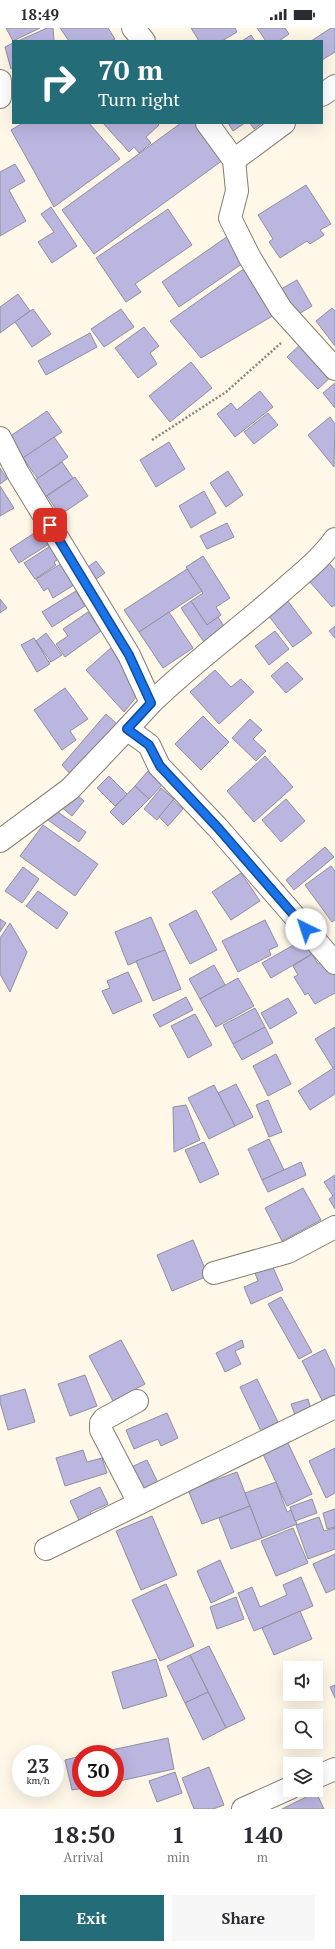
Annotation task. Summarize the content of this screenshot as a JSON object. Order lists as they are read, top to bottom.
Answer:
{
  "page": {
    "status": "18:49",
    "turn": ["70 m", "Turn right"],
    "speed": "23 km/h",
    "limit": "30",
    "eta": [
      "18:50",
      "Arrival",
      "1",
      "min",
      "140",
      "m"
    ],
    "buttons": ["Exit", "Share"]
  }
}
